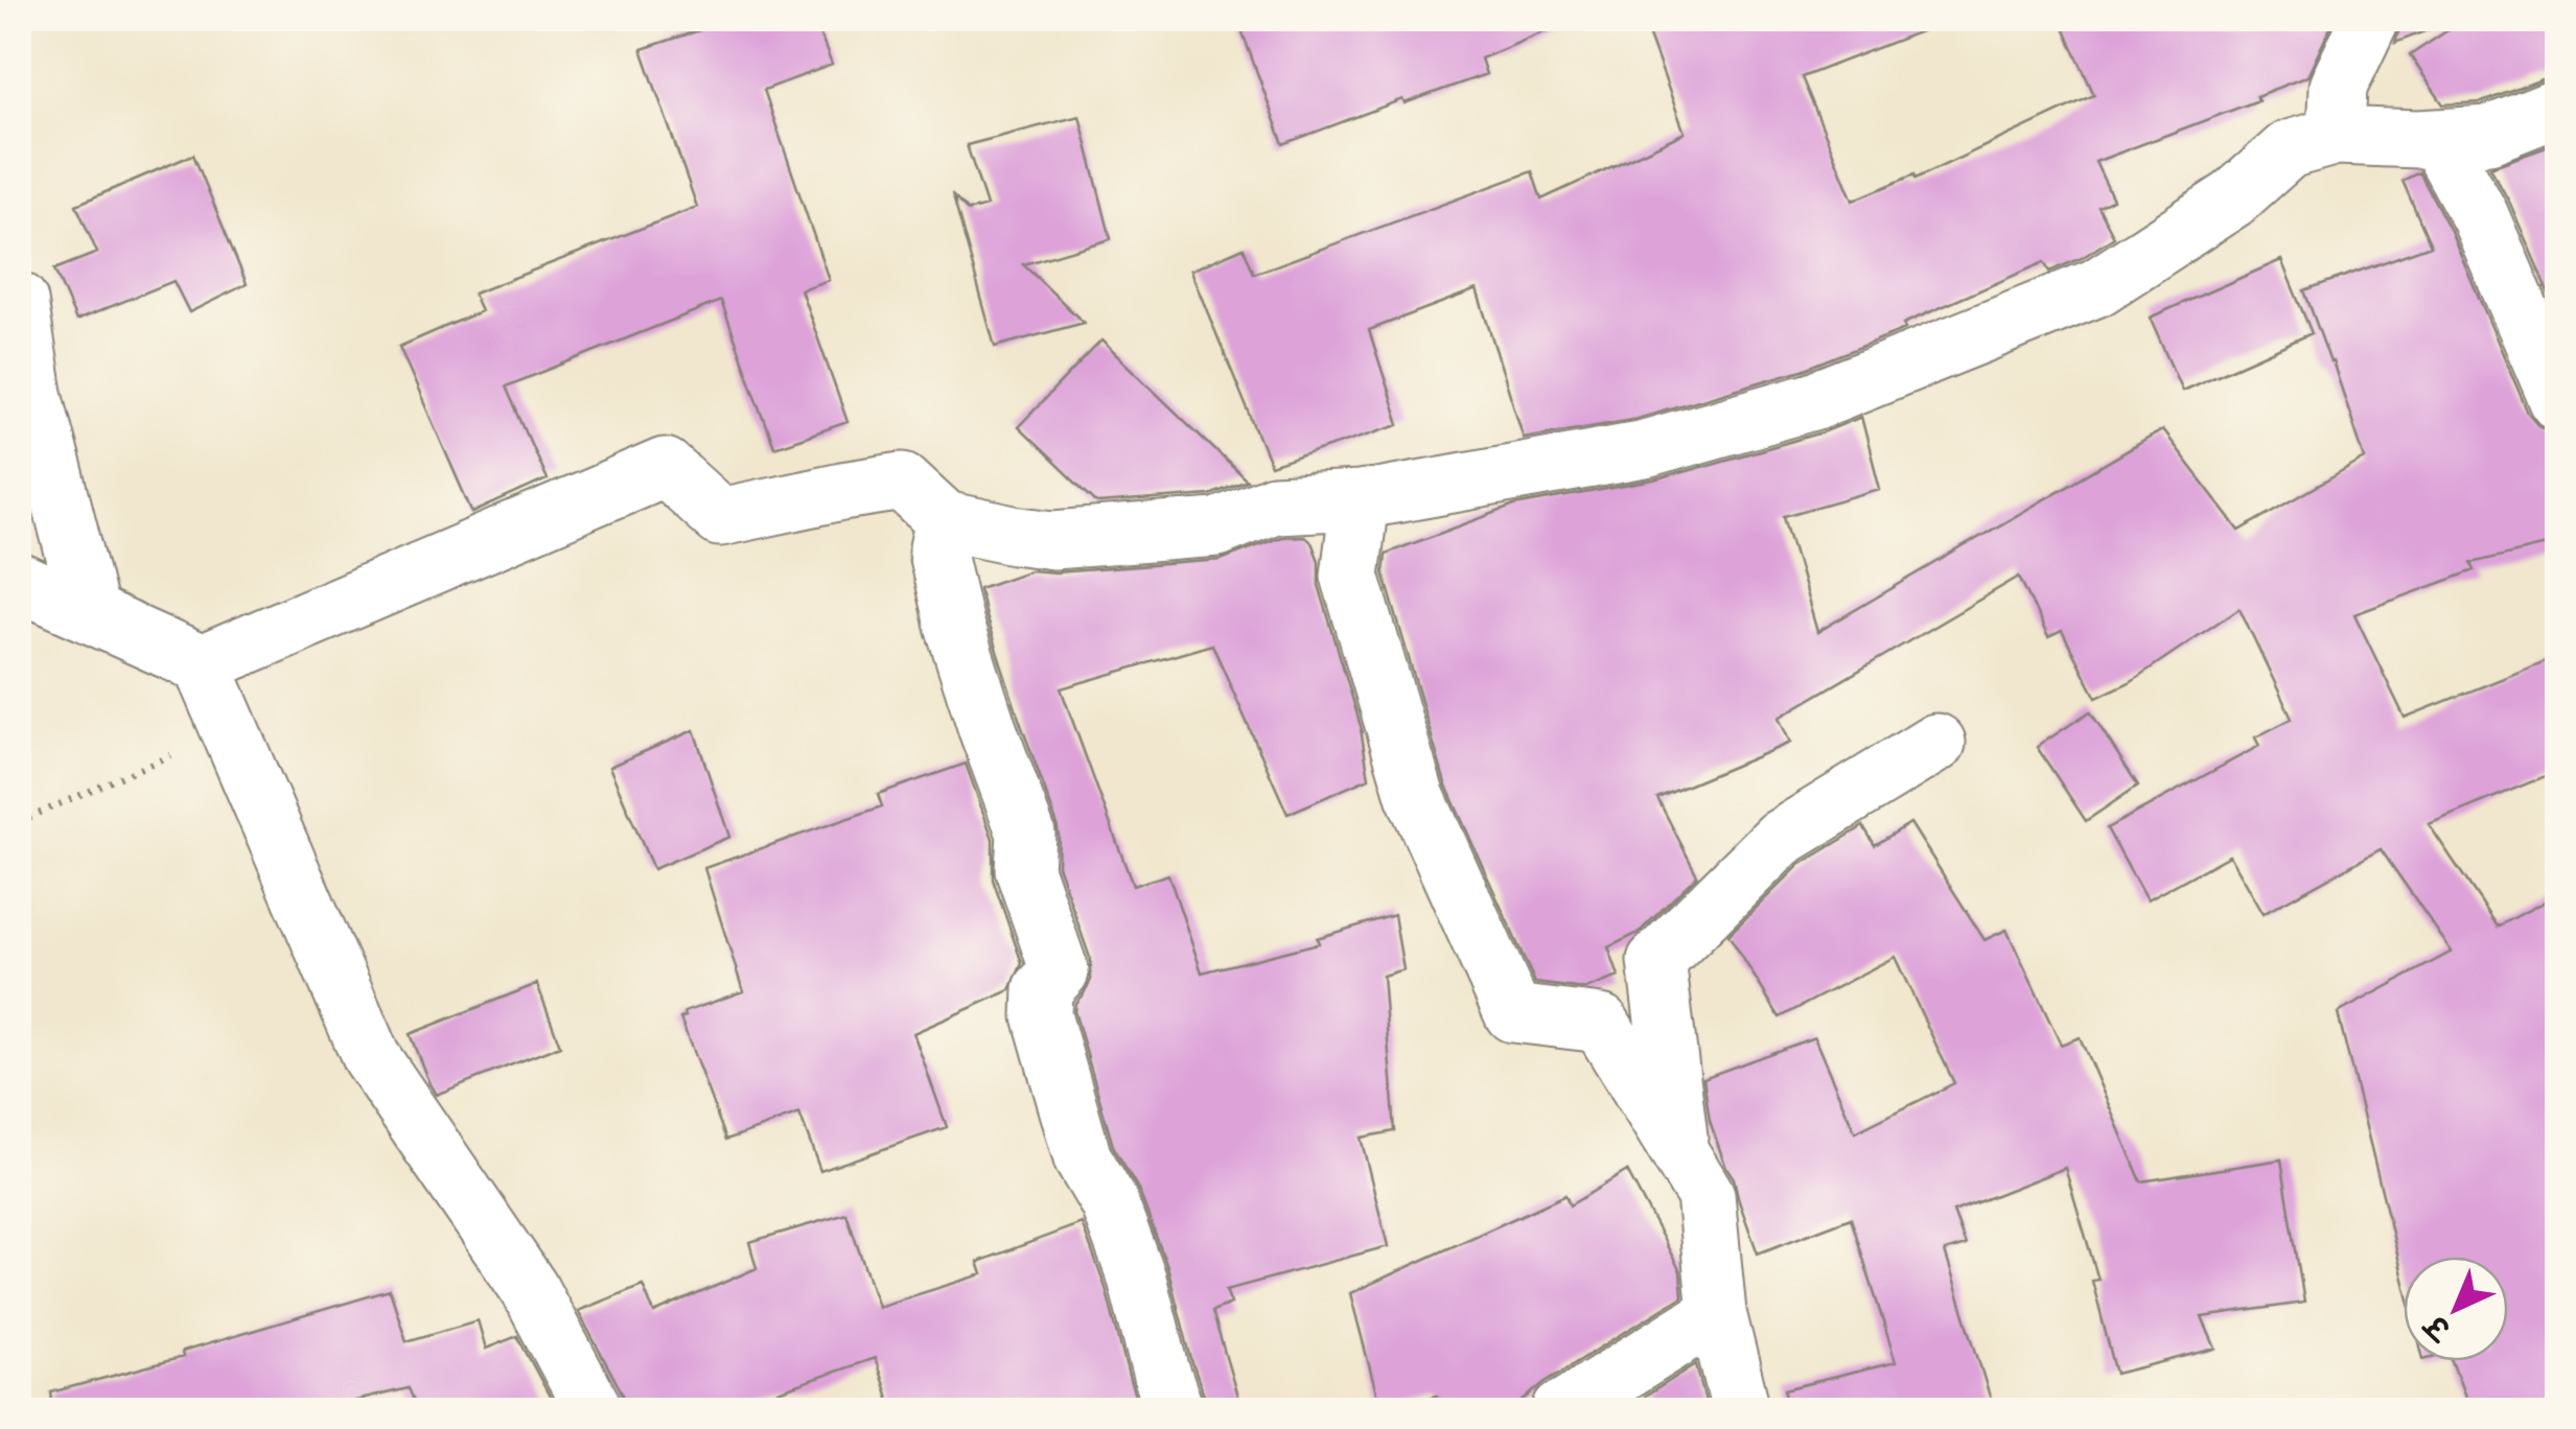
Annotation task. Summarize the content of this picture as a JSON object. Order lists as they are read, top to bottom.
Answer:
{
  "north": "bottom left"
}
